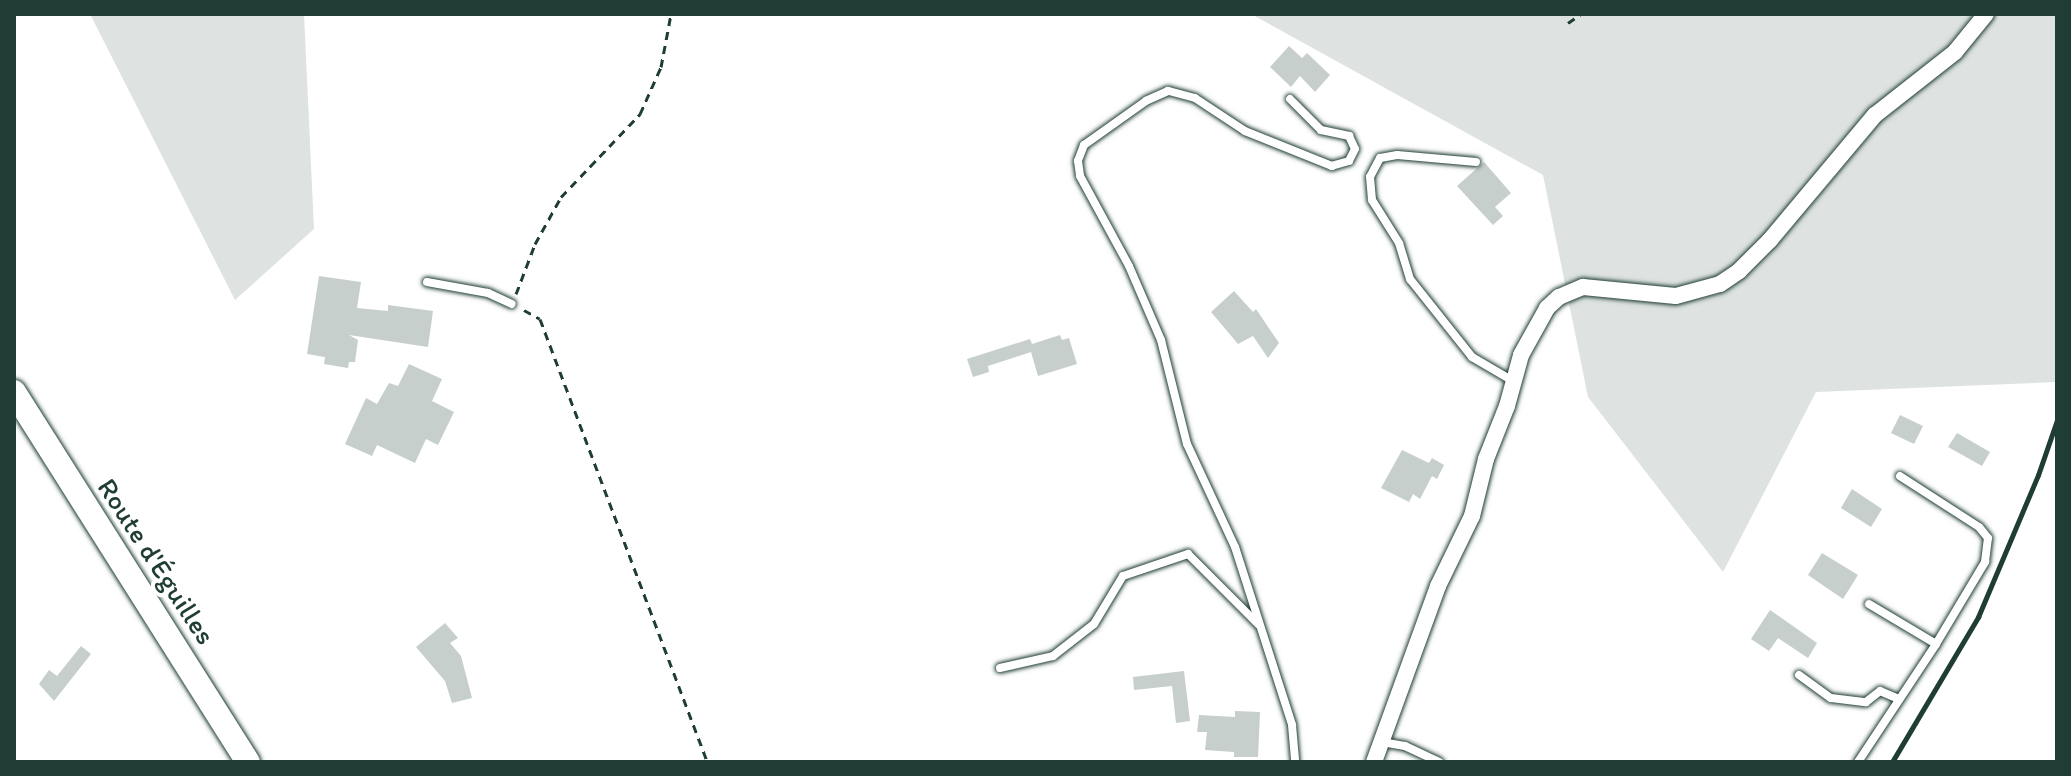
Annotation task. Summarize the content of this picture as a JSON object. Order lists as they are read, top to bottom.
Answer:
{
  "streets": {
    "street": ["Route d'Éguilles"]
  }
}
